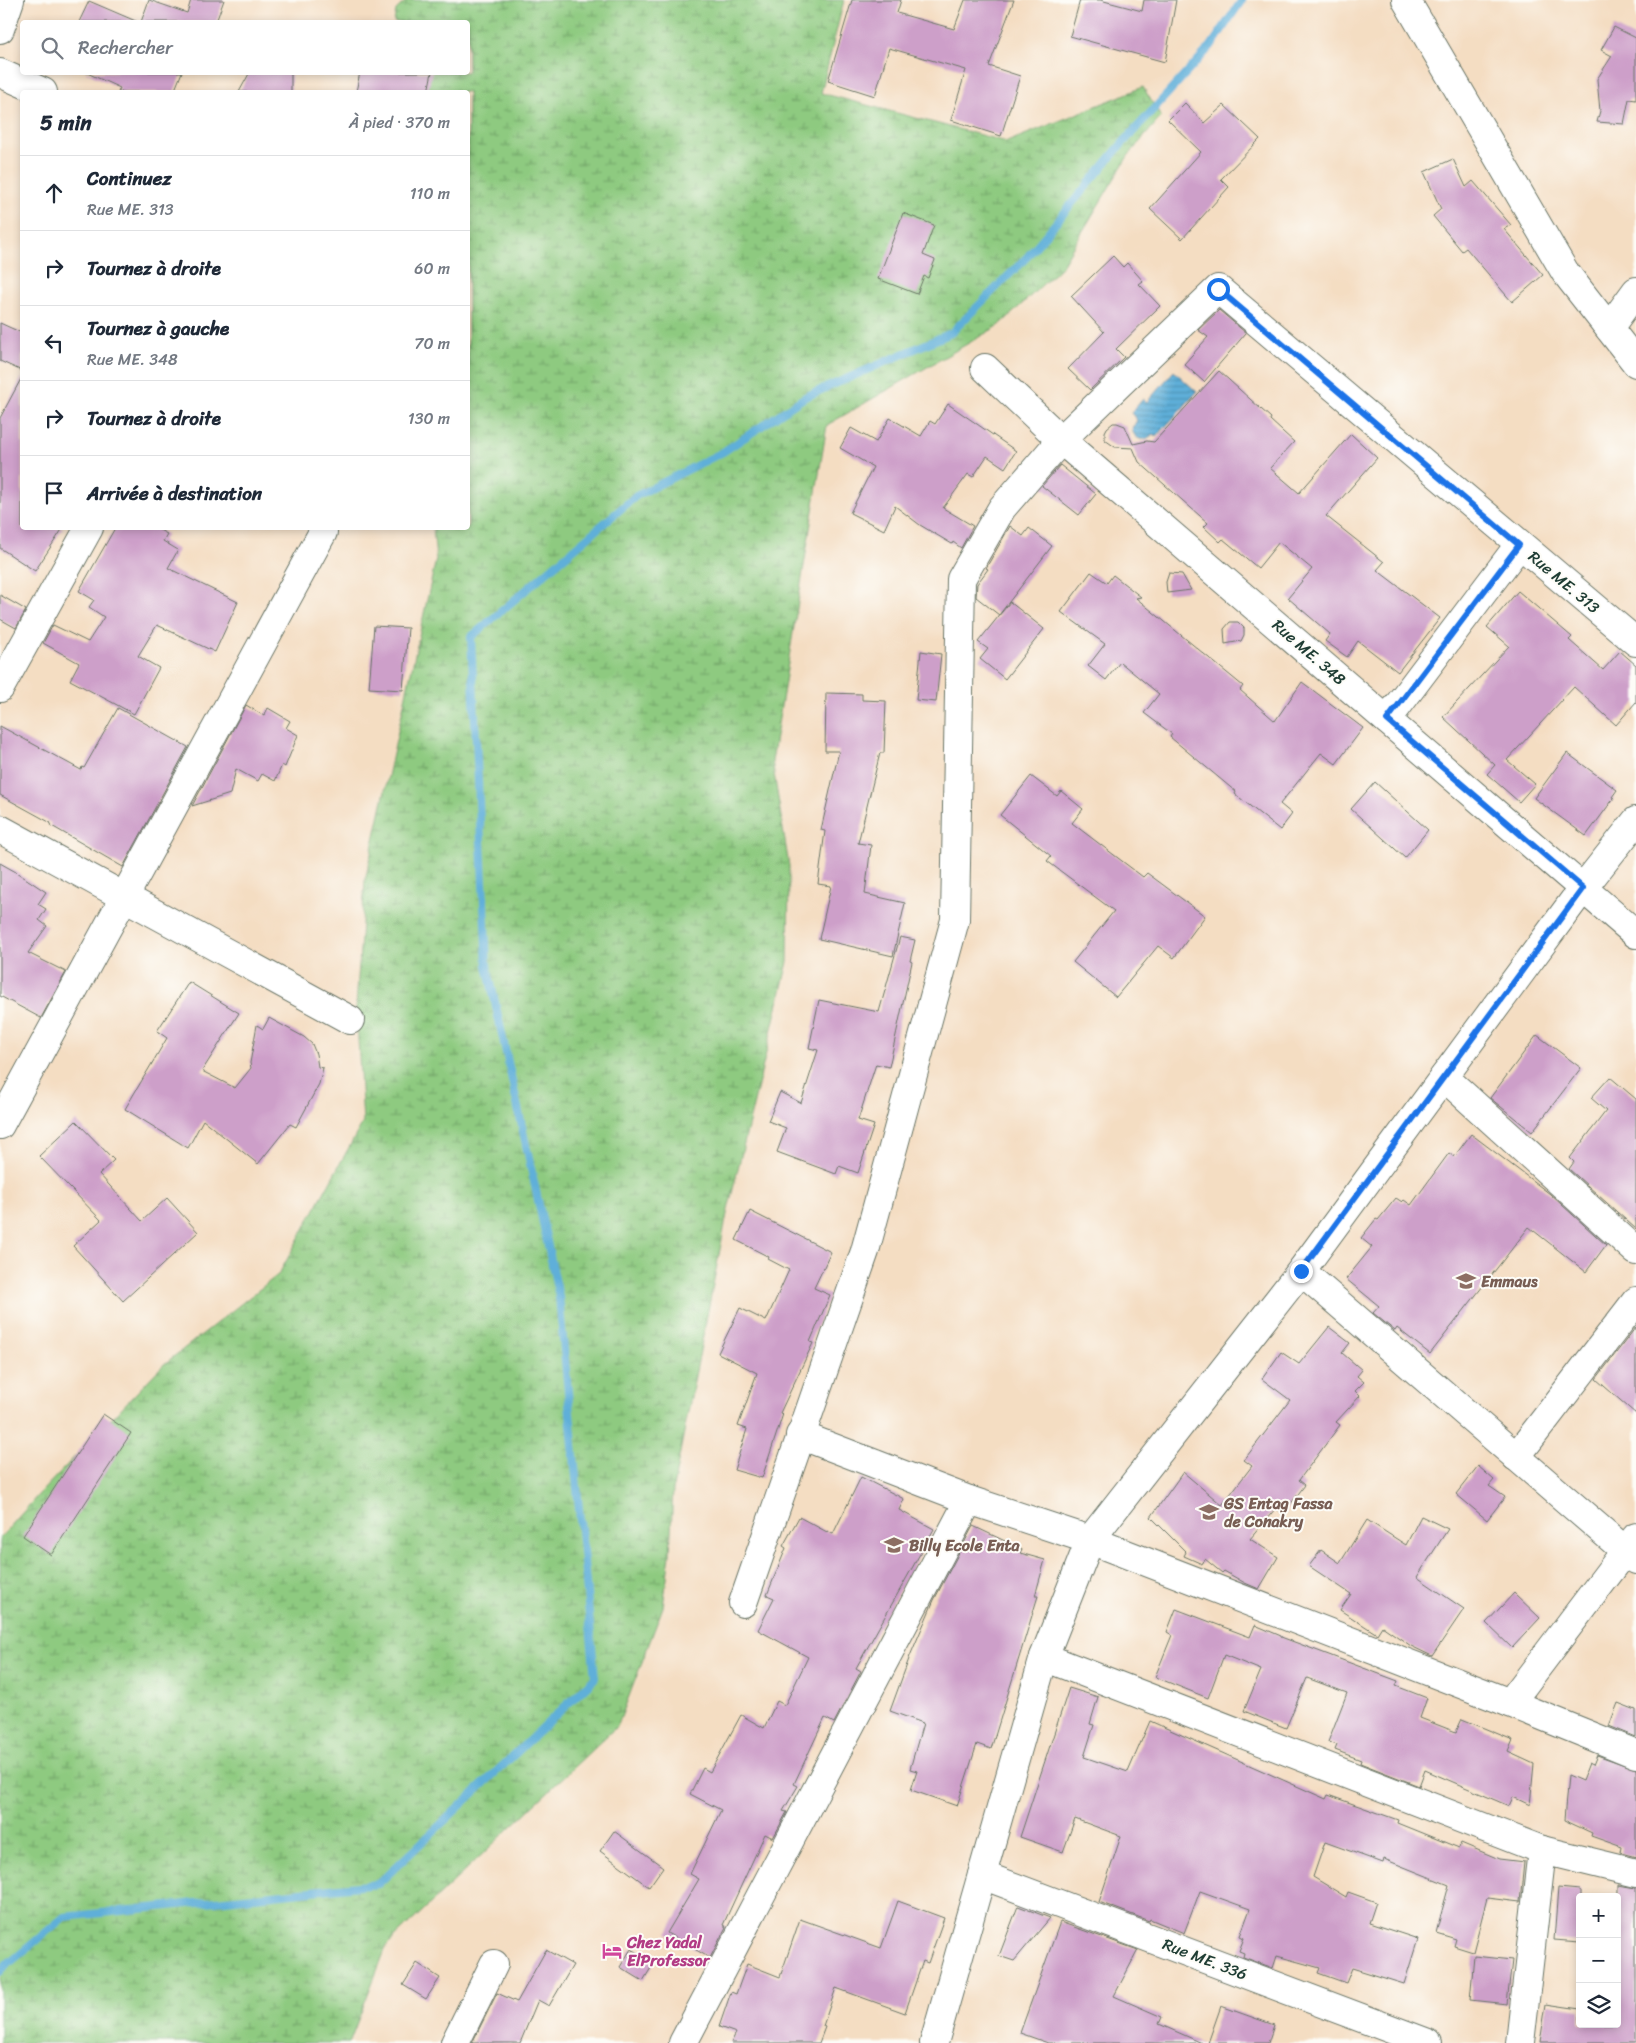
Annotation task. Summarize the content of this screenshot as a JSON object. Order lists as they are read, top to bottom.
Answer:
{
  "streets": {
    "street": ["Rue ME. 313", "Rue ME. 348", "Rue ME. 336"]
  },
  "crossings": [
    ["Rue ME. 313", "Rue ME. 348"]
  ],
  "places": {
    "school or university": ["Emmaus", "GS Entag Fassa de Conakry", "Billy Ecole Enta"],
    "hotel": ["Chez Yadal ElProfessor"]
  },
  "page": {
    "search": "Rechercher",
    "heading": ["5 min", "À pied · 370 m"],
    "list": [
      ["Continuez", "Rue ME. 313", "110 m"],
      ["Tournez à droite", "60 m"],
      ["Tournez à gauche", "Rue ME. 348", "70 m"],
      ["Tournez à droite", "130 m"],
      "Arrivée à destination"
    ],
    "map_buttons": ["+", "−"]
  }
}
